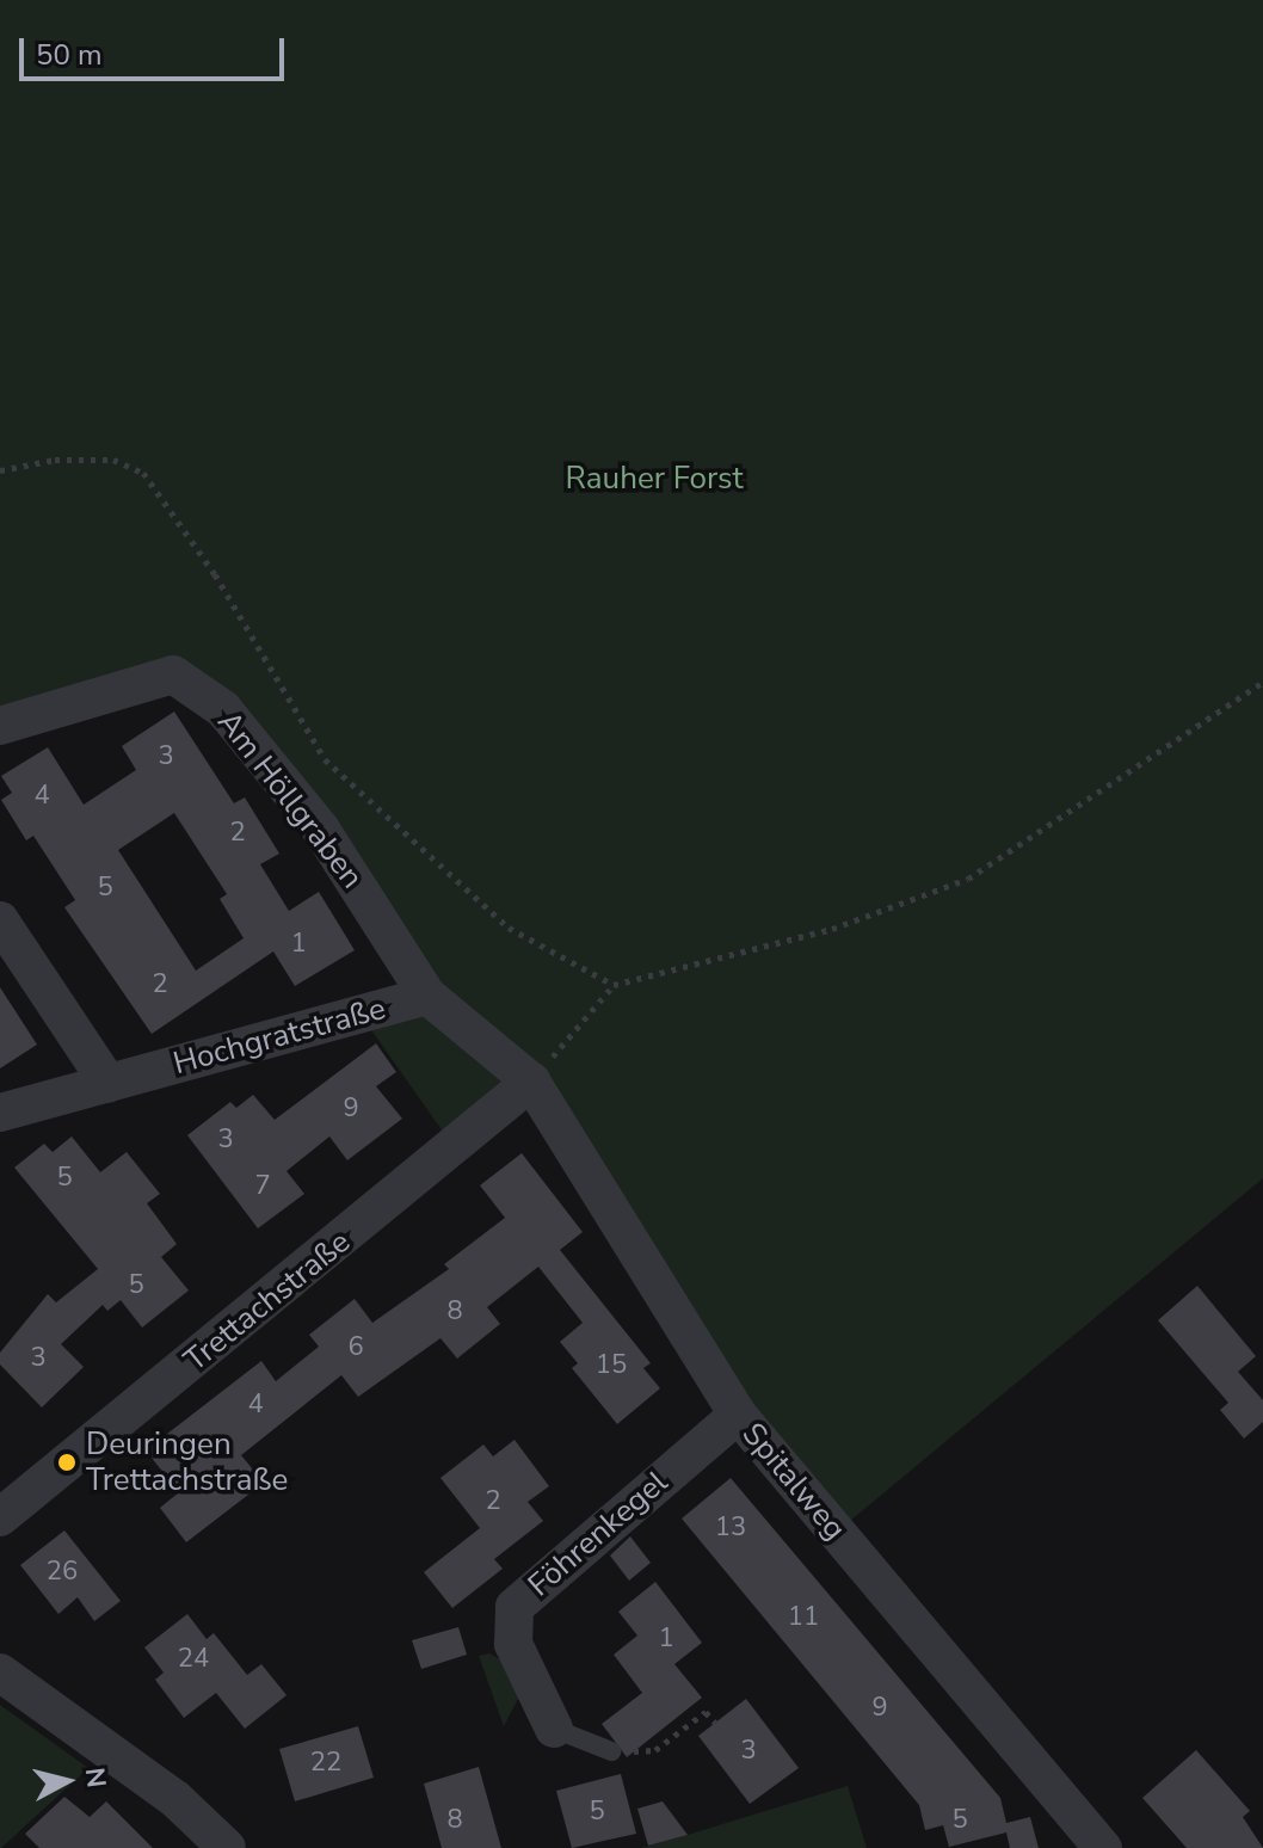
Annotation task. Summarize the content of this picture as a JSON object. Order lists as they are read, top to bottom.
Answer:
{
  "streets": {
    "street": [
      "Am Höllgraben",
      "Hochgratstraße",
      "Trettachstraße",
      "Spitalweg",
      "Föhrenkegel"
    ]
  },
  "crossings": [
    ["Am Höllgraben", "Hochgratstraße"],
    ["Hochgratstraße", "Trettachstraße"],
    ["Hochgratstraße", "Spitalweg"],
    ["Trettachstraße", "Spitalweg"],
    ["Spitalweg", "Föhrenkegel"]
  ],
  "parks": ["Rauher Forst"],
  "places": ["Deuringen Trettachstraße"],
  "house_numbers": [
    "3",
    "4",
    "2",
    "5",
    "1",
    "2",
    "9",
    "3",
    "5",
    "7",
    "5",
    "8",
    "6",
    "3",
    "15",
    "4",
    "2",
    "13",
    "26",
    "11",
    "1",
    "24",
    "9",
    "3",
    "22",
    "5",
    "8",
    "5"
  ],
  "scale_bar": "50 m",
  "north": "right"
}
